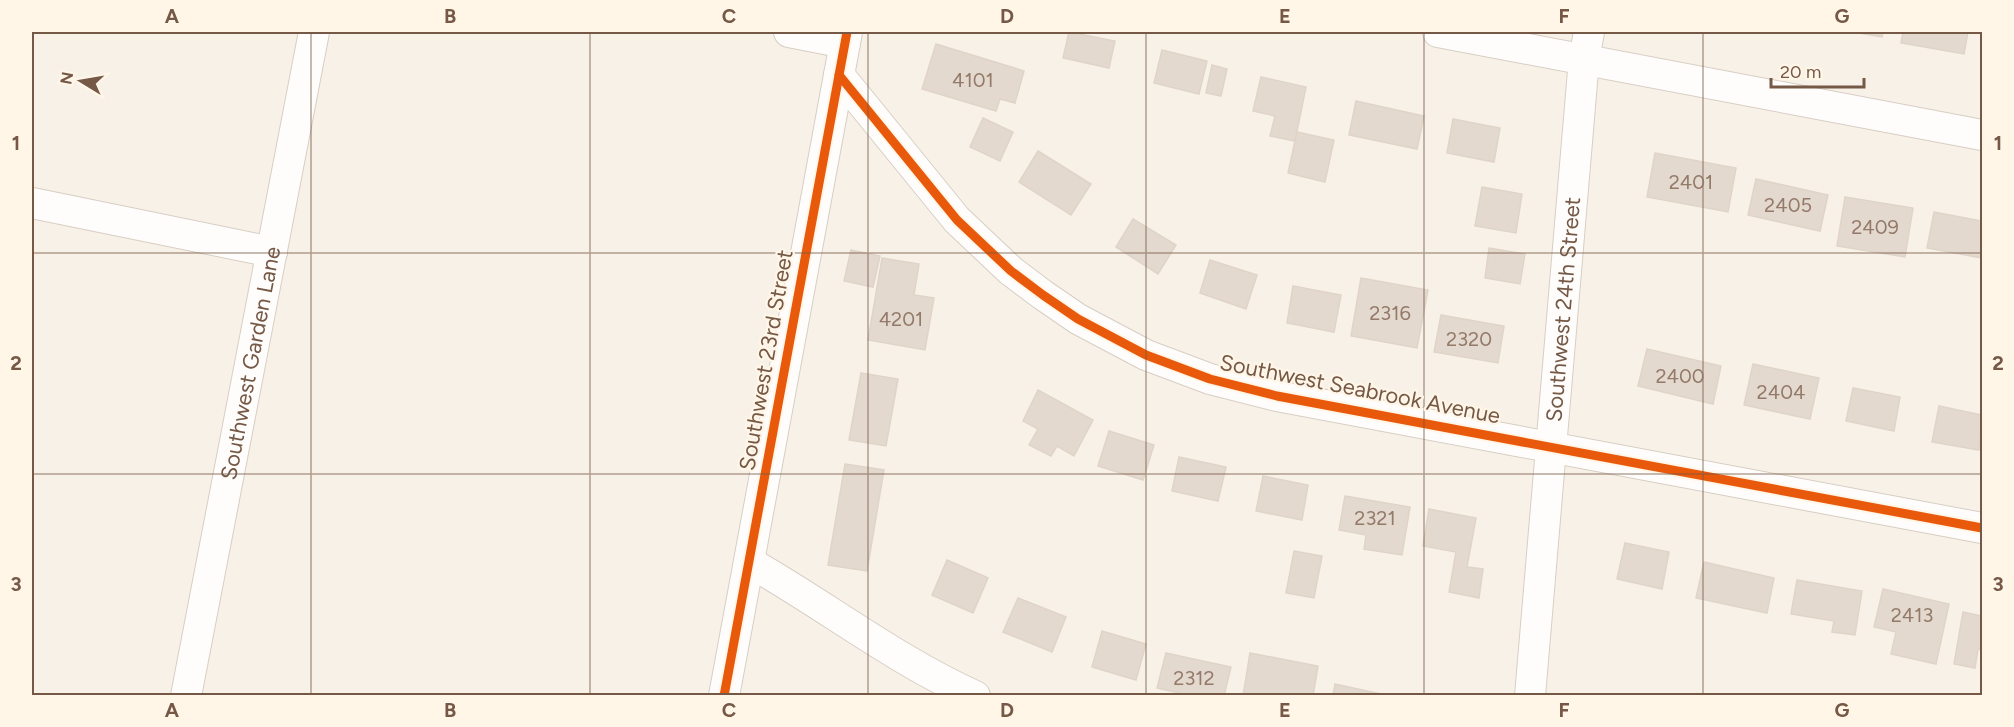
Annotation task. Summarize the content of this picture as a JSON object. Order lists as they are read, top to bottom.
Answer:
{
  "streets": {
    "street": [
      "Southwest 24th Street",
      "Southwest 23rd Street",
      "Southwest Garden Lane",
      "Southwest Seabrook Avenue"
    ]
  },
  "crossings": [
    ["Southwest 24th Street", "Southwest Seabrook Avenue"],
    ["Southwest 23rd Street", "Southwest Seabrook Avenue"]
  ],
  "house_numbers": [
    "4101",
    "2401",
    "2405",
    "2409",
    "2316",
    "4201",
    "2320",
    "2400",
    "2404",
    "2321",
    "2413",
    "2312"
  ],
  "scale_bar": "20 m",
  "north": "left",
  "grid": {
    "columns": [
      "A",
      "B",
      "C",
      "D",
      "E",
      "F",
      "G"
    ],
    "rows": ["1", "2", "3"]
  }
}
